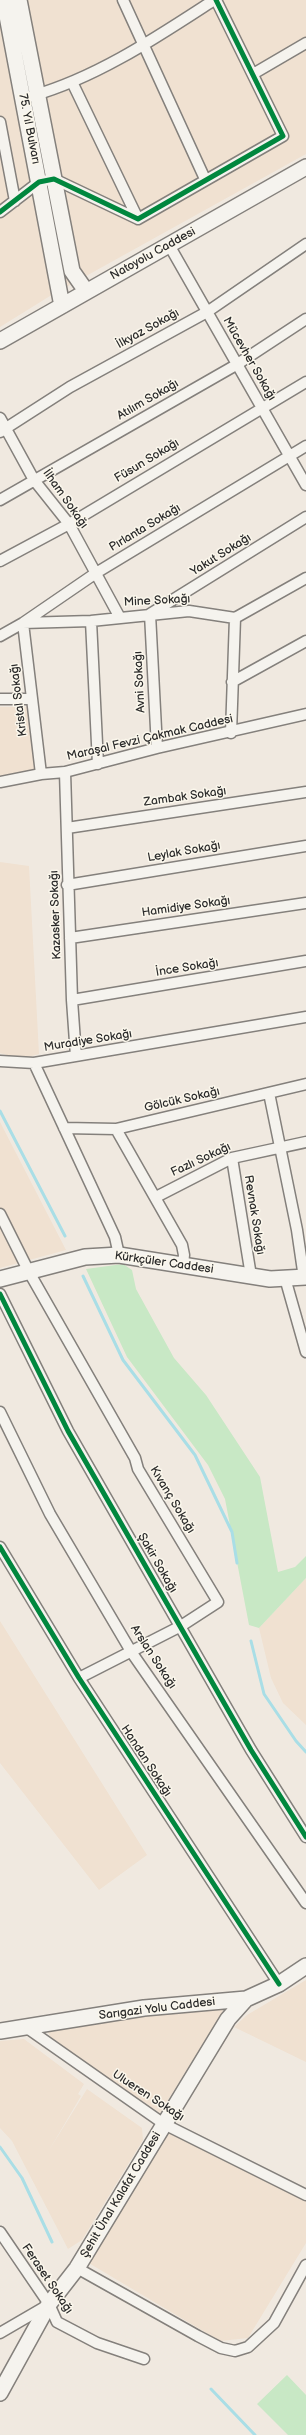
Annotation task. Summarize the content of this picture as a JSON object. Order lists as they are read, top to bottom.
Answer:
{
  "streets": {
    "street": [
      "75. Yıl Bulvarı",
      "Natoyolu Caddesi",
      "İlkyaz Sokağı",
      "Mücevher Sokağı",
      "Atılım Sokağı",
      "Füsun Sokağı",
      "İlham Sokağı",
      "Pırlanta Sokağı",
      "Yakut Sokağı",
      "Mine Sokağı",
      "Avni Sokağı",
      "Kristal Sokağı",
      "Maraşal Fevzi Çakmak Caddesi",
      "Zambak Sokağı",
      "Leylak Sokağı",
      "Hamidiye Sokağı",
      "Kazasker Sokağı",
      "İnce Sokağı",
      "Muradiye Sokağı",
      "Gölcük Sokağı",
      "Fazlı Sokağı",
      "Revnak Sokağı",
      "Kürkçüler Caddesi",
      "Kıvanç Sokağı",
      "Şakir Sokağı",
      "Arslan Sokağı",
      "Handan Sokağı",
      "Sarıgazi Yolu Caddesi",
      "Ulueren Sokağı",
      "Şehit Ünal Kalafat Caddesi",
      "Feraset Sokağı"
    ]
  },
  "crossings": [
    ["75. Yıl Bulvarı", "Natoyolu Caddesi"],
    ["Natoyolu Caddesi", "Mücevher Sokağı"],
    ["İlkyaz Sokağı", "Mücevher Sokağı"],
    ["İlkyaz Sokağı", "İlham Sokağı"],
    ["Mücevher Sokağı", "Atılım Sokağı"],
    ["Mücevher Sokağı", "Füsun Sokağı"],
    ["Mücevher Sokağı", "Pırlanta Sokağı"],
    ["Atılım Sokağı", "İlham Sokağı"],
    ["Füsun Sokağı", "İlham Sokağı"],
    ["İlham Sokağı", "Pırlanta Sokağı"],
    ["İlham Sokağı", "Mine Sokağı"],
    ["Pırlanta Sokağı", "Mine Sokağı"],
    ["Pırlanta Sokağı", "Kristal Sokağı"],
    ["Yakut Sokağı", "Mine Sokağı"],
    ["Yakut Sokağı", "Avni Sokağı"],
    ["Mine Sokağı", "Avni Sokağı"],
    ["Mine Sokağı", "Kristal Sokağı"],
    ["Avni Sokağı", "Maraşal Fevzi Çakmak Caddesi"],
    ["Kristal Sokağı", "Maraşal Fevzi Çakmak Caddesi"],
    ["Maraşal Fevzi Çakmak Caddesi", "Kazasker Sokağı"],
    ["Zambak Sokağı", "Kazasker Sokağı"],
    ["Leylak Sokağı", "Kazasker Sokağı"],
    ["Hamidiye Sokağı", "Kazasker Sokağı"],
    ["Kazasker Sokağı", "İnce Sokağı"],
    ["Kazasker Sokağı", "Muradiye Sokağı"],
    ["Muradiye Sokağı", "Gölcük Sokağı"],
    ["Muradiye Sokağı", "Kürkçüler Caddesi"],
    ["Fazlı Sokağı", "Revnak Sokağı"],
    ["Revnak Sokağı", "Kürkçüler Caddesi"],
    ["Kürkçüler Caddesi", "Kıvanç Sokağı"],
    ["Kıvanç Sokağı", "Şakir Sokağı"],
    ["Kıvanç Sokağı", "Arslan Sokağı"],
    ["Kıvanç Sokağı", "Handan Sokağı"],
    ["Handan Sokağı", "Sarıgazi Yolu Caddesi"],
    ["Sarıgazi Yolu Caddesi", "Ulueren Sokağı"],
    ["Sarıgazi Yolu Caddesi", "Şehit Ünal Kalafat Caddesi"],
    ["Ulueren Sokağı", "Şehit Ünal Kalafat Caddesi"],
    ["Şehit Ünal Kalafat Caddesi", "Feraset Sokağı"]
  ]
}
